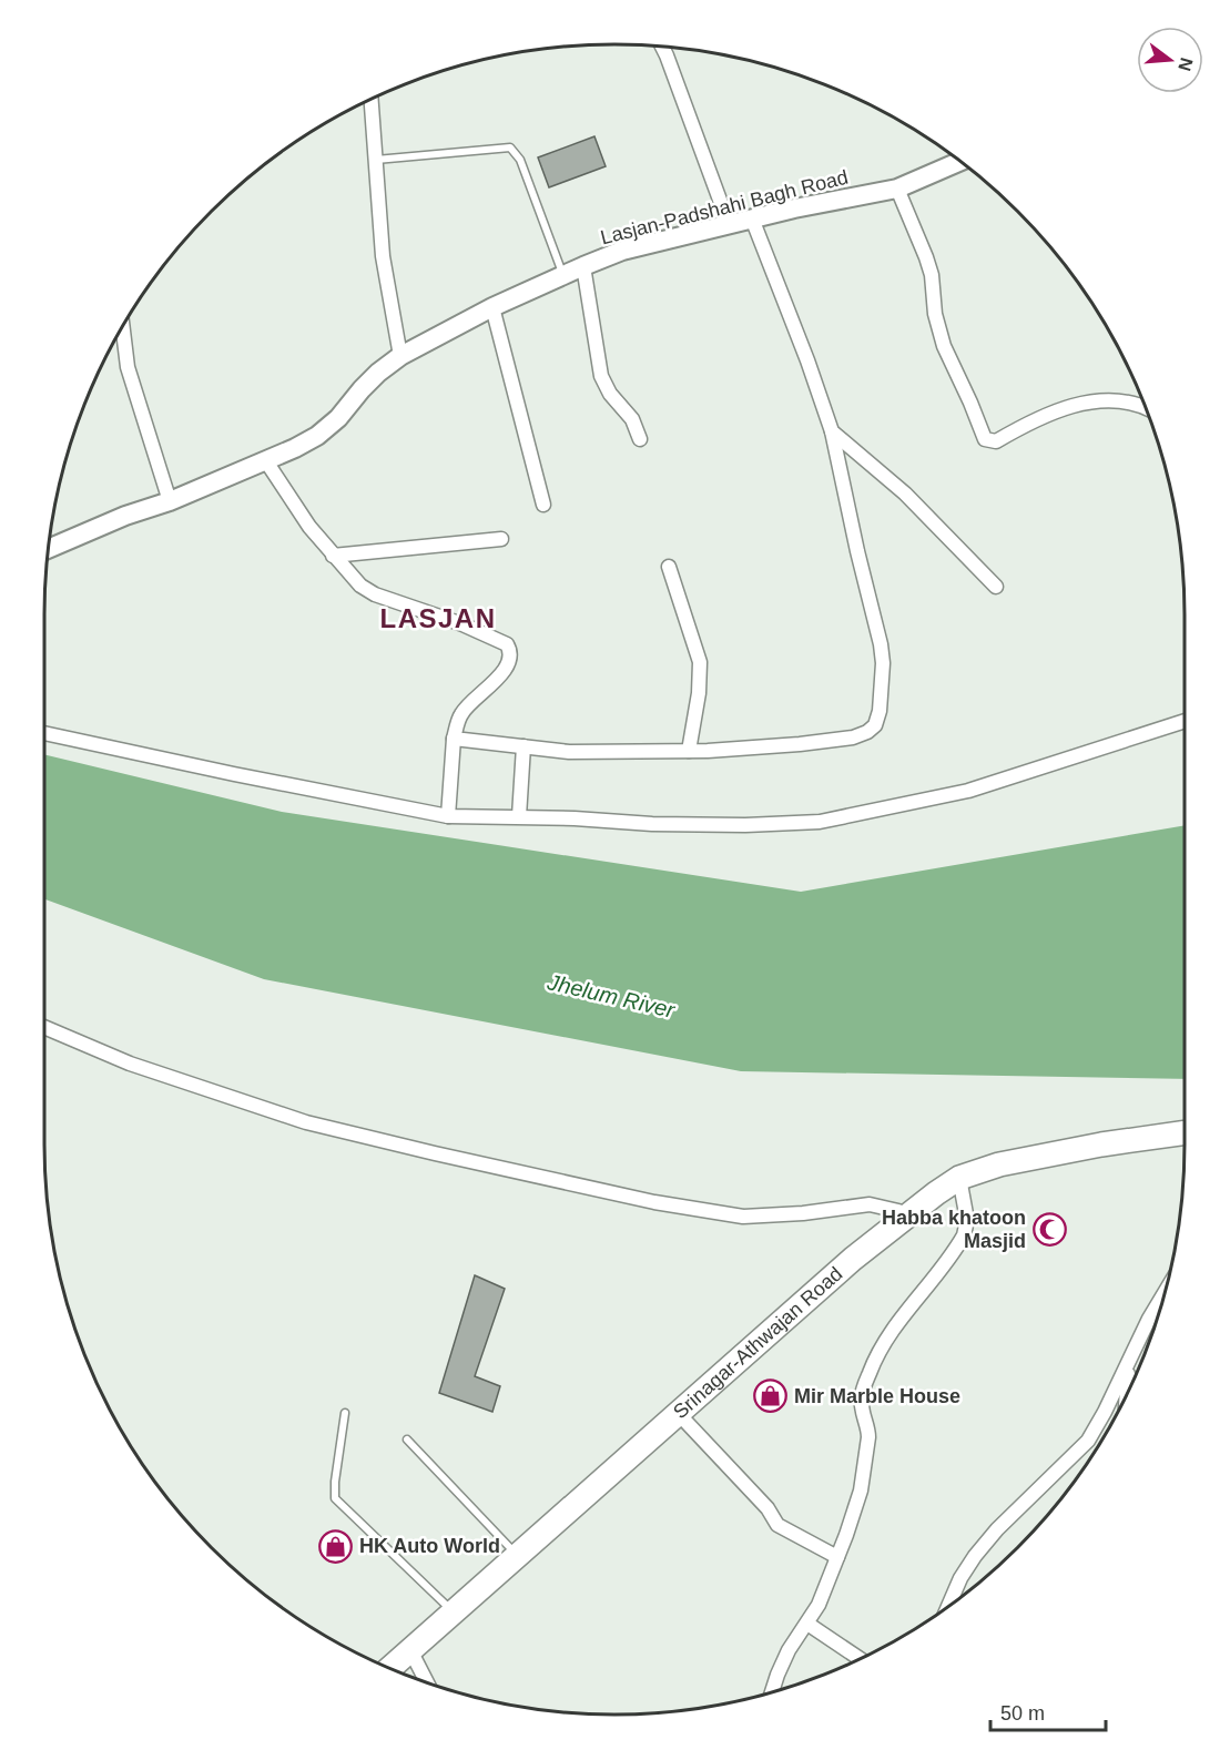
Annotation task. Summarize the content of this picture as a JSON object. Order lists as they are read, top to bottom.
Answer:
{
  "streets": {
    "highway": ["Srinagar-Athwajan Road"],
    "street": ["Lasjan-Padshahi Bagh Road"]
  },
  "districts": ["LASJAN"],
  "water": ["Jhelum River"],
  "places": {
    "mosque": ["Habba khatoon Masjid"],
    "shop": ["Mir Marble House", "HK Auto World"]
  },
  "scale_bar": "50 m",
  "north": "right"
}
